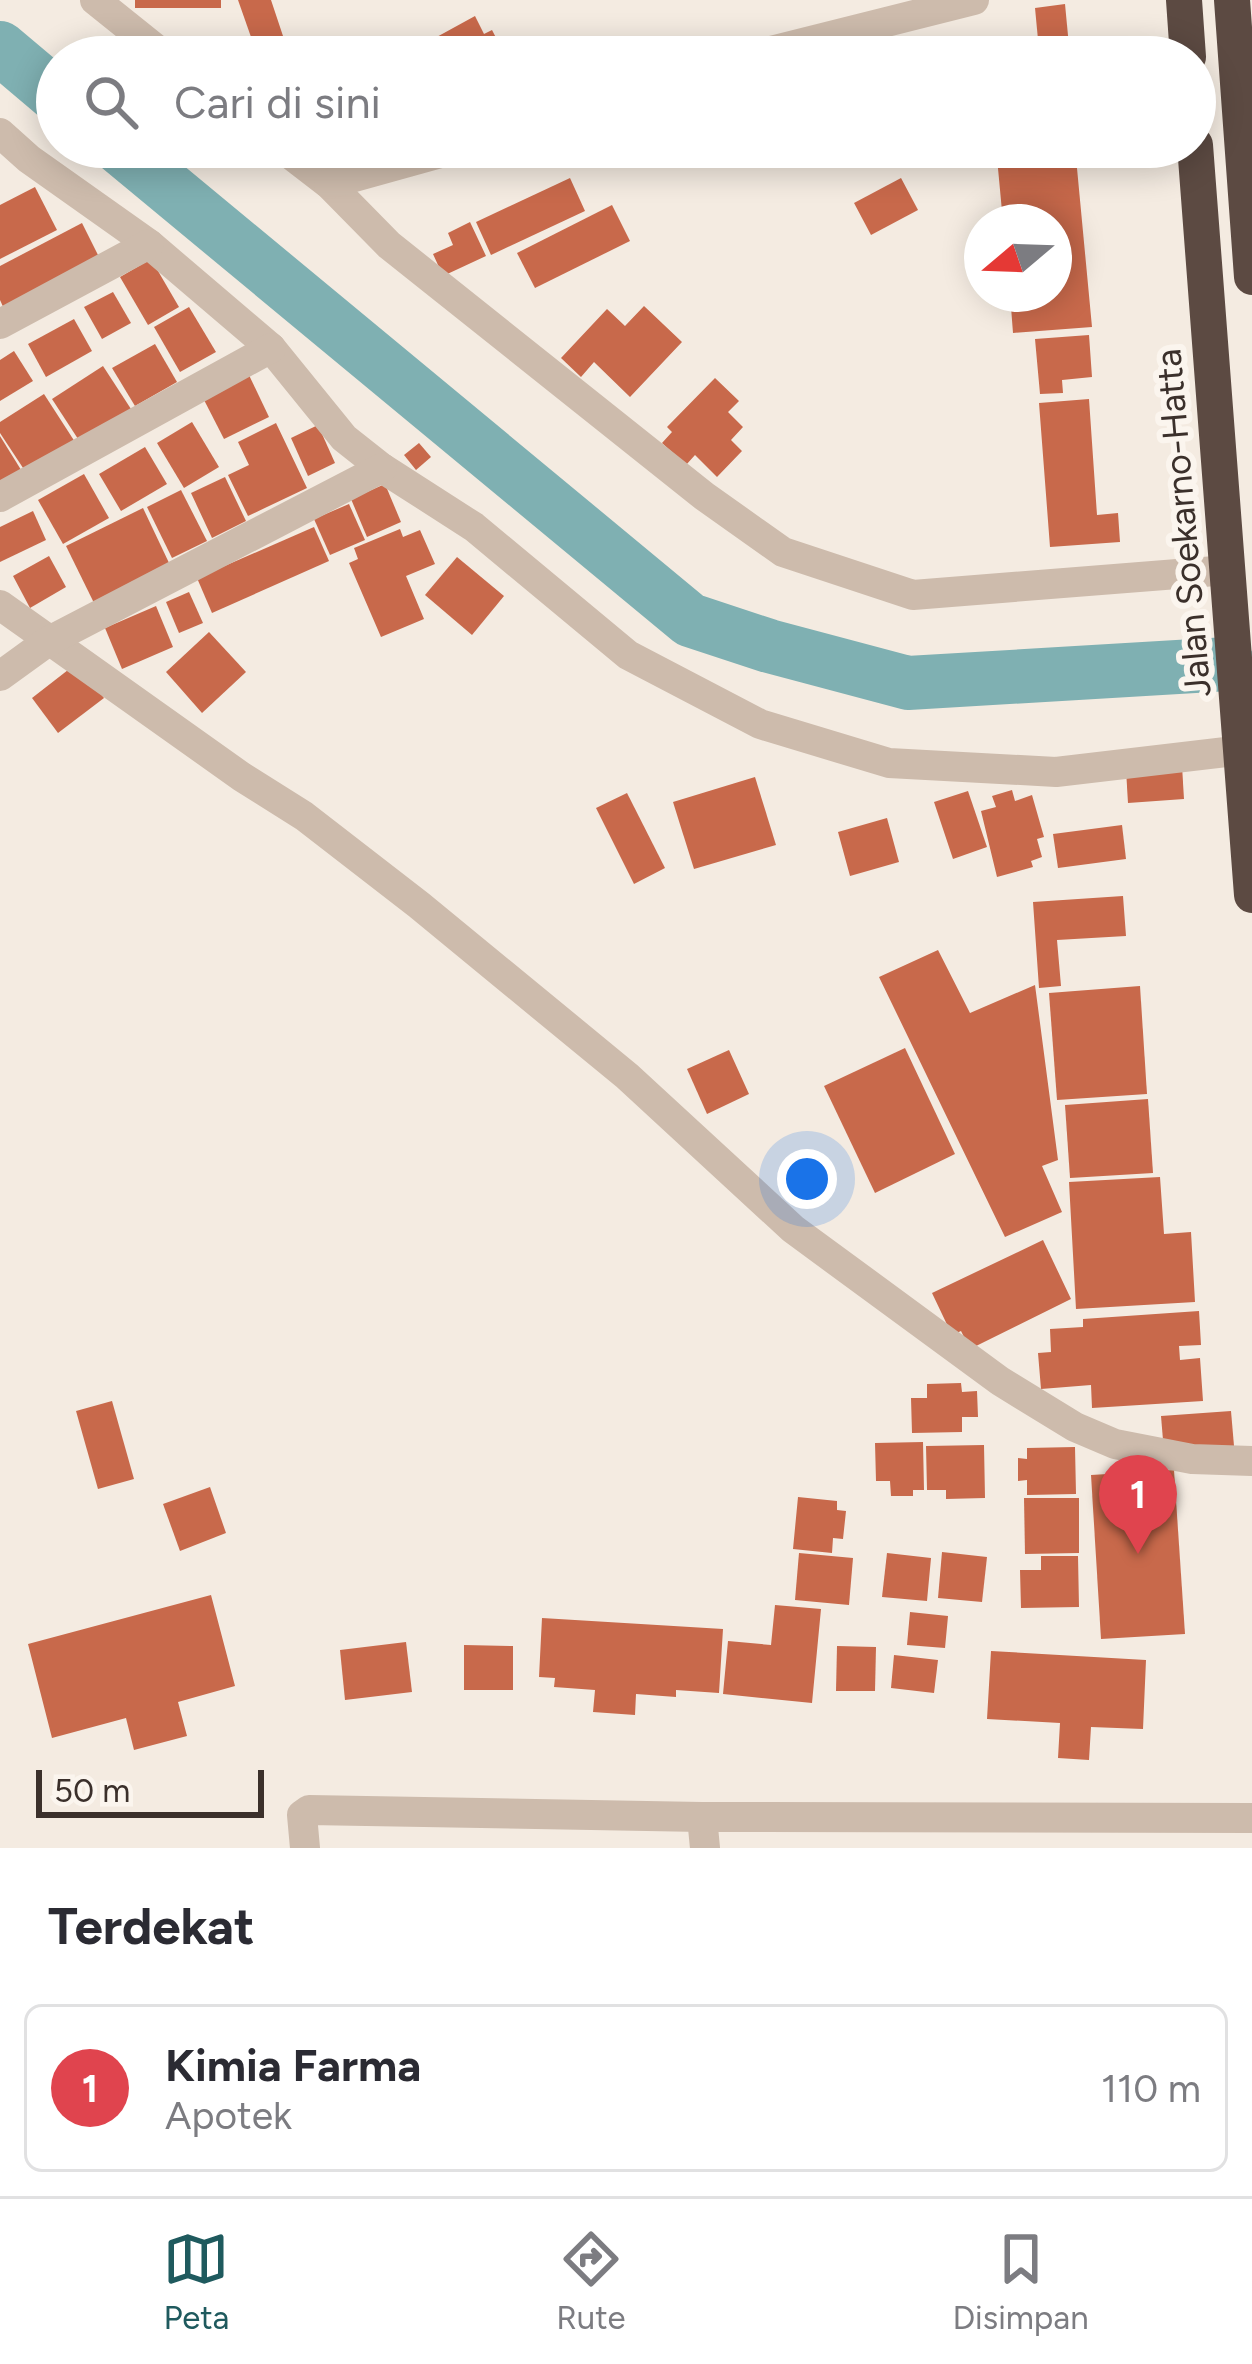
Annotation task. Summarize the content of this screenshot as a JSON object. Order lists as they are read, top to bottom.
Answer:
{
  "streets": {
    "highway": ["Jalan Soekarno-Hatta"]
  },
  "scale_bar": "50 m",
  "north": "left",
  "page": {
    "search": "Cari di sini",
    "pins": "1",
    "scale": "50 m",
    "heading": "Terdekat",
    "list": [
      {
        "mark": "1",
        "name": "Kimia Farma",
        "note": "Apotek",
        "value": "110 m"
      }
    ],
    "nav": ["Peta", "Rute", "Disimpan"]
  }
}
